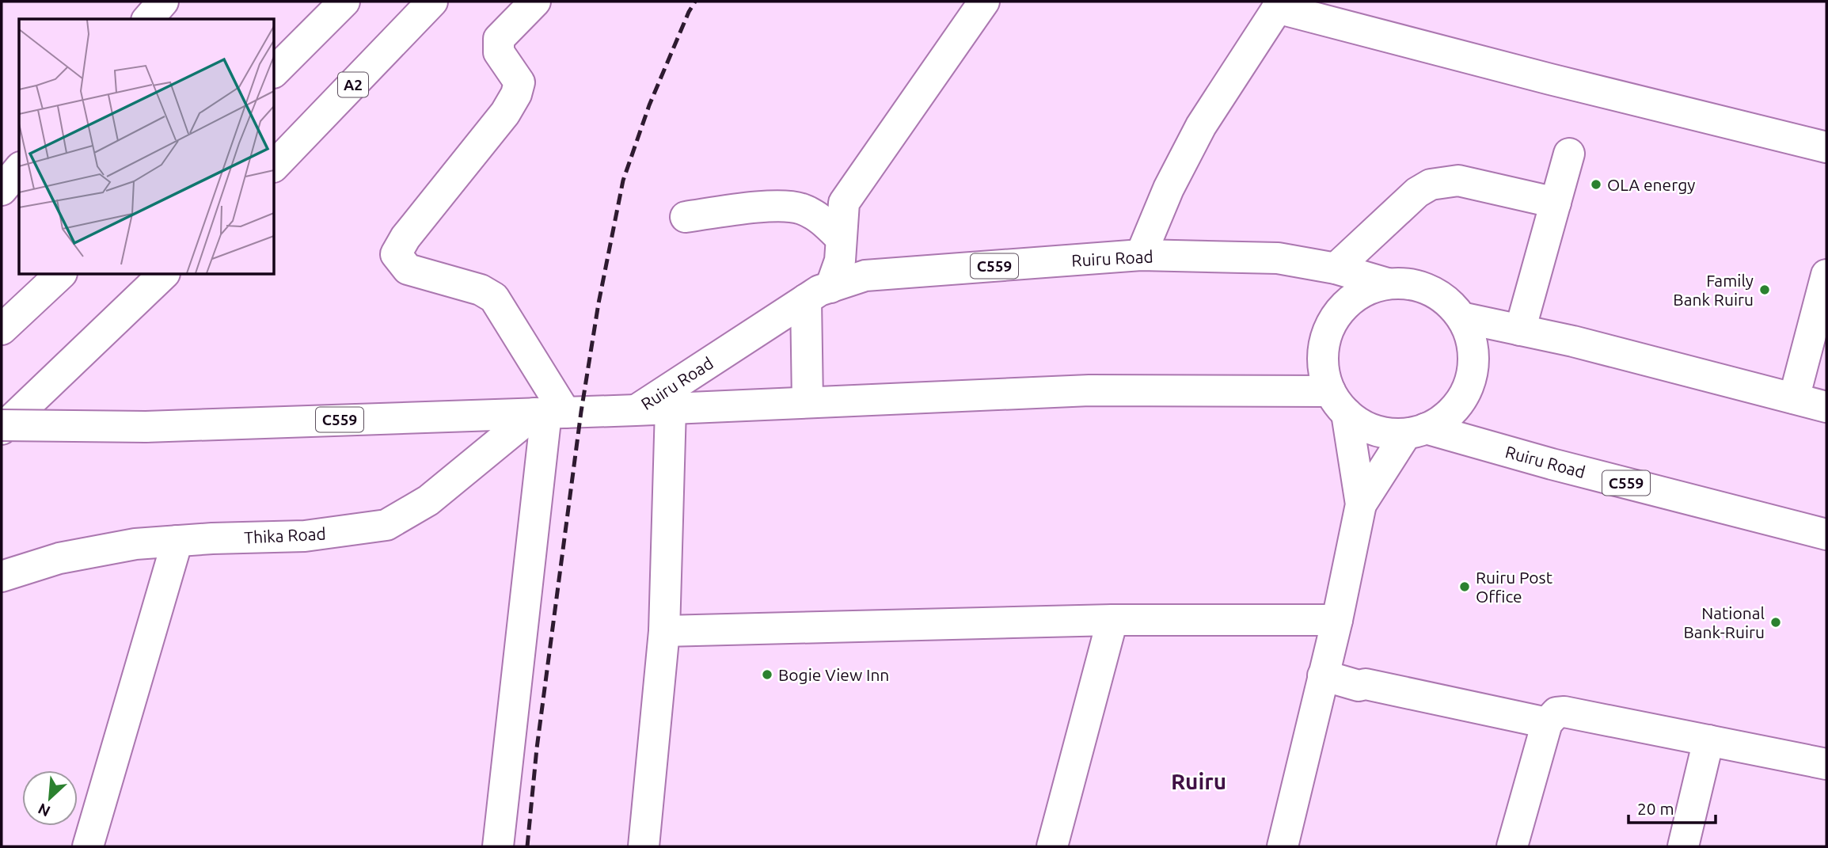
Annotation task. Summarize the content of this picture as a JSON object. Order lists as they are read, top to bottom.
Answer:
{
  "streets": {
    "main road": [
      "A2",
      "Ruiru Road",
      "C559",
      "Thika Road"
    ]
  },
  "crossings": [
    ["Ruiru Road", "C559"],
    ["C559", "Thika Road"]
  ],
  "districts": ["Ruiru"],
  "places": [
    "OLA energy",
    "Family Bank Ruiru",
    "Ruiru Post Office",
    "National Bank-Ruiru",
    "Bogie View Inn"
  ],
  "scale_bar": "20 m",
  "north": "bottom left"
}
